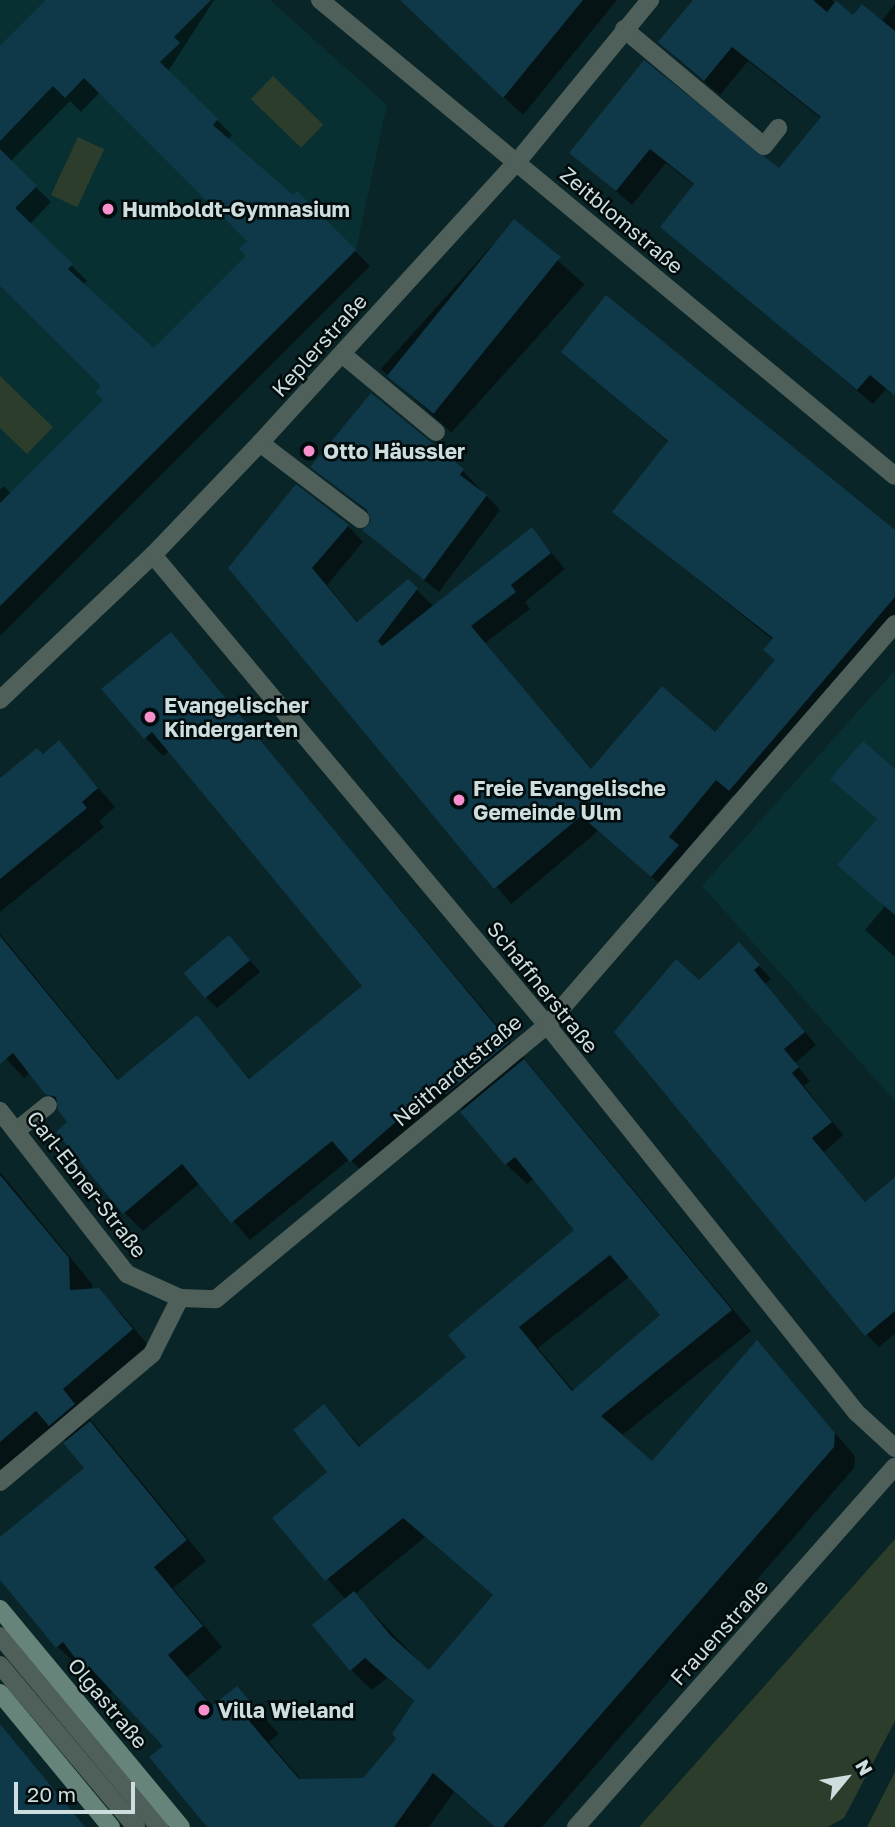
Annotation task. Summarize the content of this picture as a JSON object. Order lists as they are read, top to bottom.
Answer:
{
  "streets": {
    "main road": ["Olgastraße"],
    "street": [
      "Zeitblomstraße",
      "Keplerstraße",
      "Schaffnerstraße",
      "Neithardtstraße",
      "Carl-Ebner-Straße",
      "Frauenstraße"
    ]
  },
  "crossings": [
    ["Zeitblomstraße", "Keplerstraße"],
    ["Keplerstraße", "Schaffnerstraße"],
    ["Schaffnerstraße", "Neithardtstraße"],
    ["Neithardtstraße", "Carl-Ebner-Straße"]
  ],
  "places": [
    "Humboldt-Gymnasium",
    "Otto Häussler",
    "Evangelischer Kindergarten",
    "Freie Evangelische Gemeinde Ulm",
    "Villa Wieland"
  ],
  "scale_bar": "20 m",
  "north": "top right"
}
